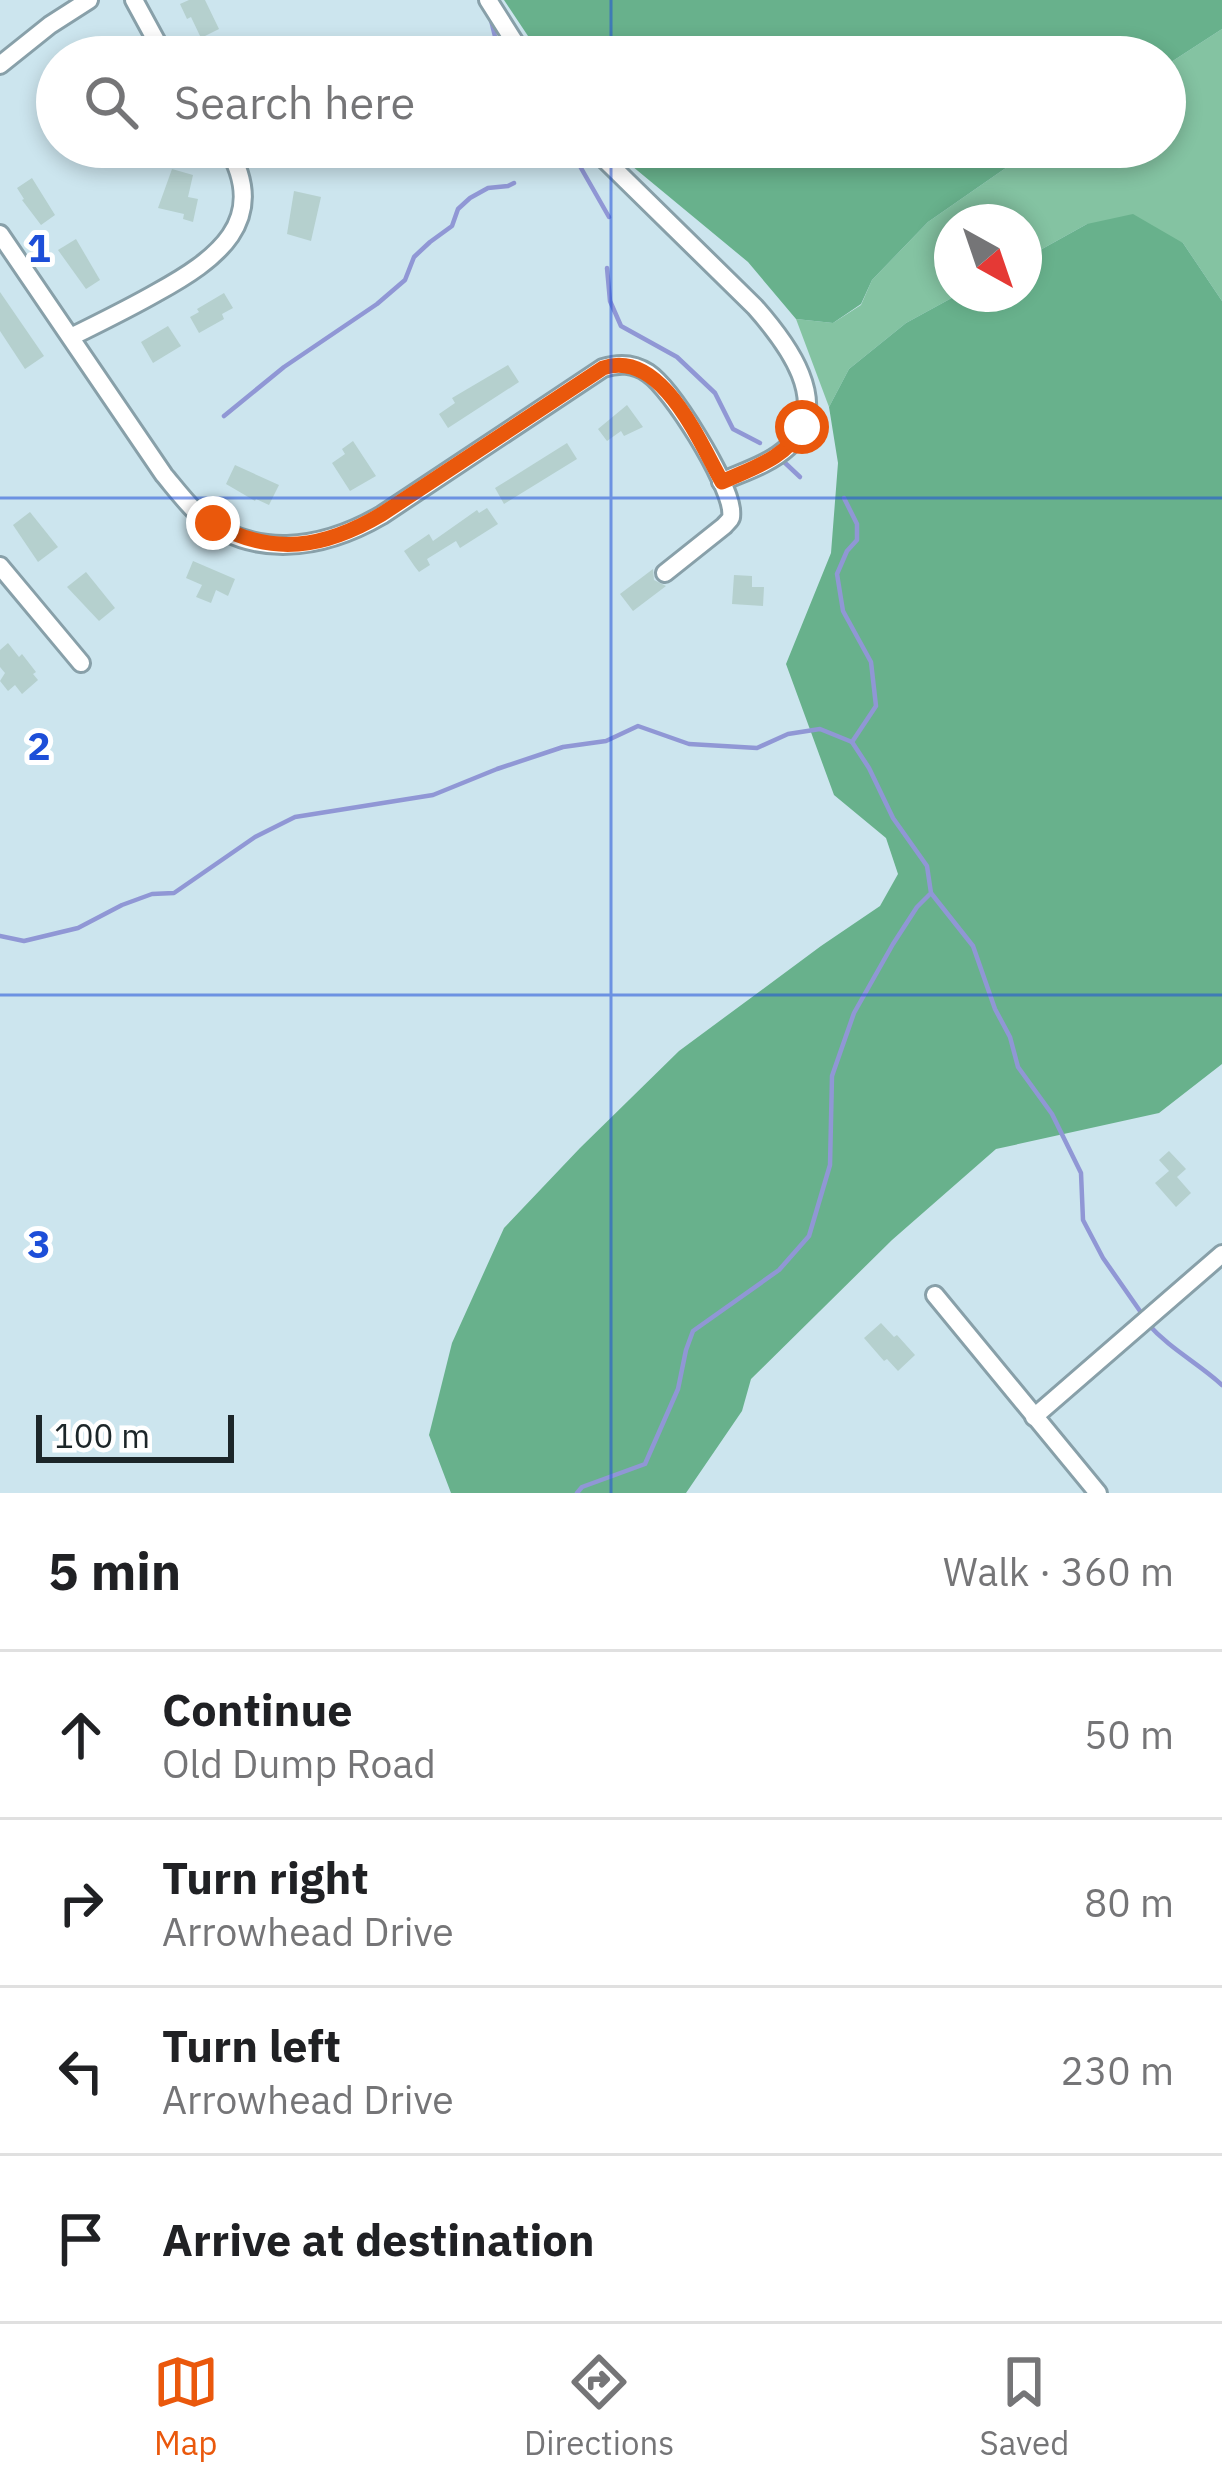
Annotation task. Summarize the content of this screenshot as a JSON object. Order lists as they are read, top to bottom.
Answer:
{
  "scale_bar": "100 m",
  "north": "bottom right",
  "page": {
    "search": "Search here",
    "scale": "100 m",
    "heading": ["5 min", "Walk · 360 m"],
    "list": [
      ["Continue", "Old Dump Road", "50 m"],
      ["Turn right", "Arrowhead Drive", "80 m"],
      ["Turn left", "Arrowhead Drive", "230 m"],
      "Arrive at destination"
    ],
    "nav": ["Map", "Directions", "Saved"]
  },
  "grid": {
    "rows": ["1", "2", "3"]
  }
}
